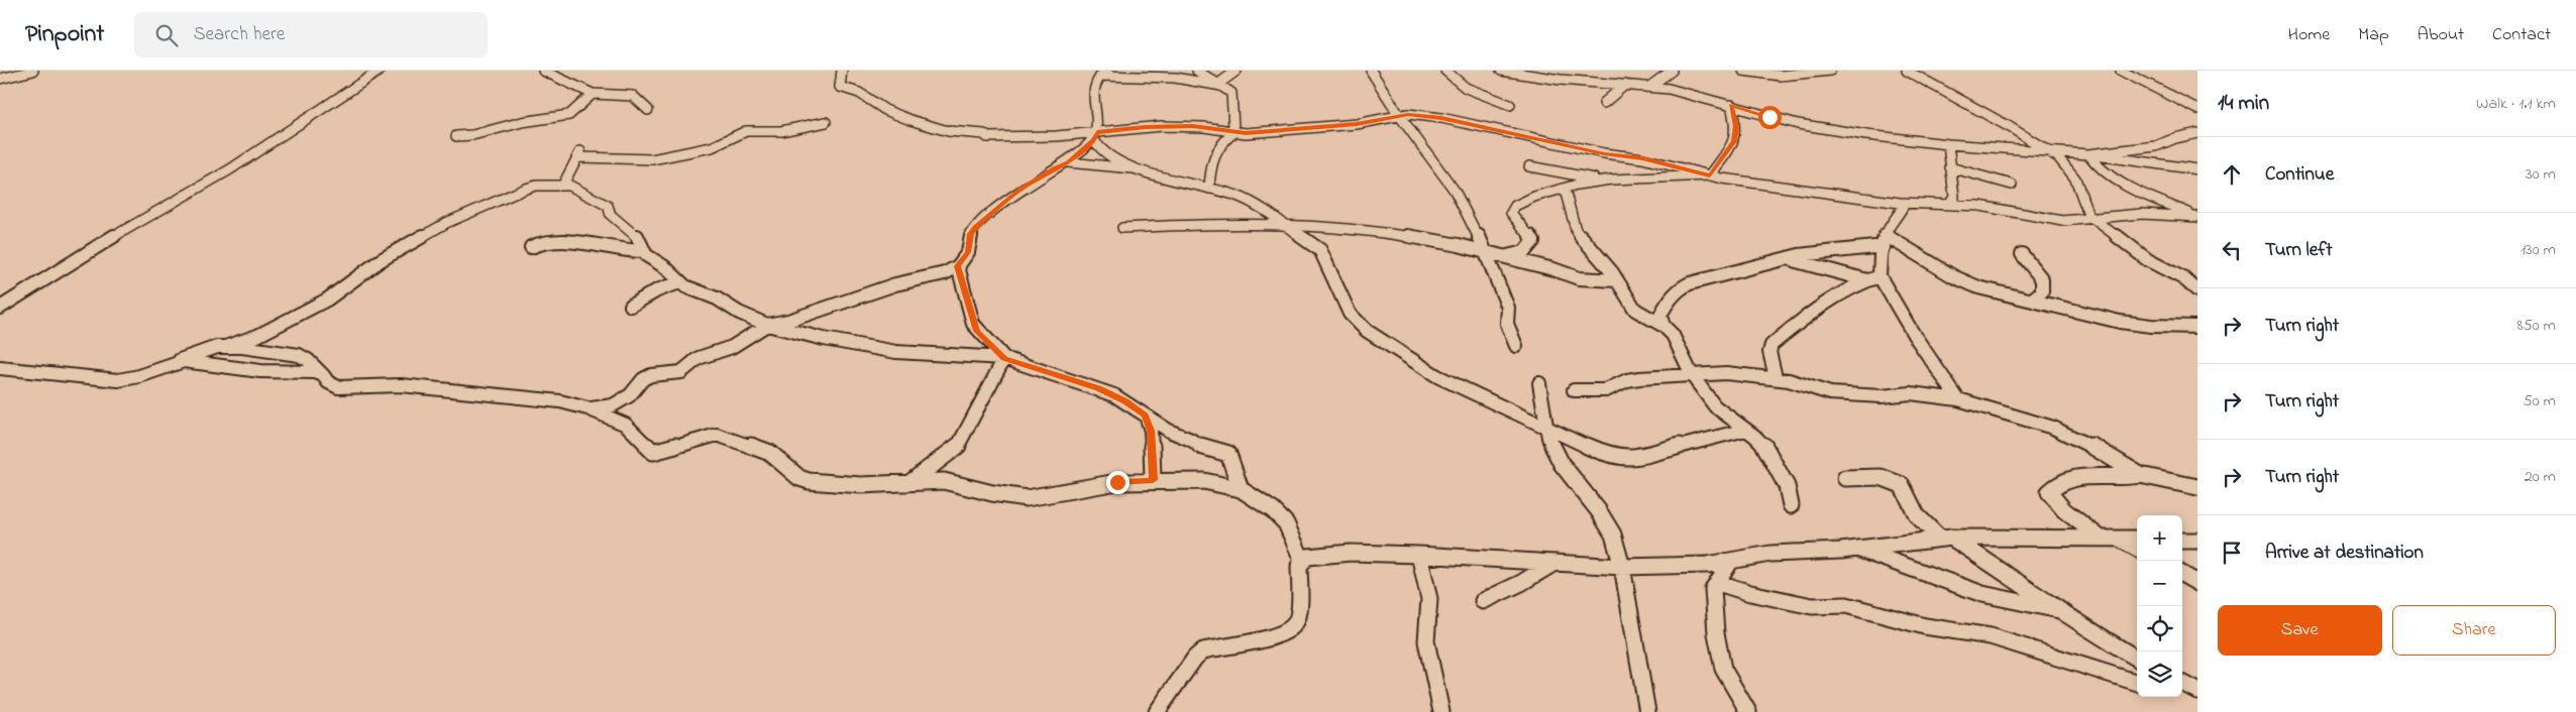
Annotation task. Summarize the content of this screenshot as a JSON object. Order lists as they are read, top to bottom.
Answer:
{
  "page": {
    "header": "Pinpoint",
    "search": "Search here",
    "nav": [
      "Home",
      "Map",
      "About",
      "Contact"
    ],
    "heading": ["14 min", "Walk · 1.1 km"],
    "list": [
      ["Continue", "30 m"],
      ["Turn left", "130 m"],
      ["Turn right", "850 m"],
      ["Turn right", "50 m"],
      ["Turn right", "20 m"],
      "Arrive at destination"
    ],
    "map_buttons": ["+", "−"],
    "buttons": ["Save", "Share"]
  }
}
